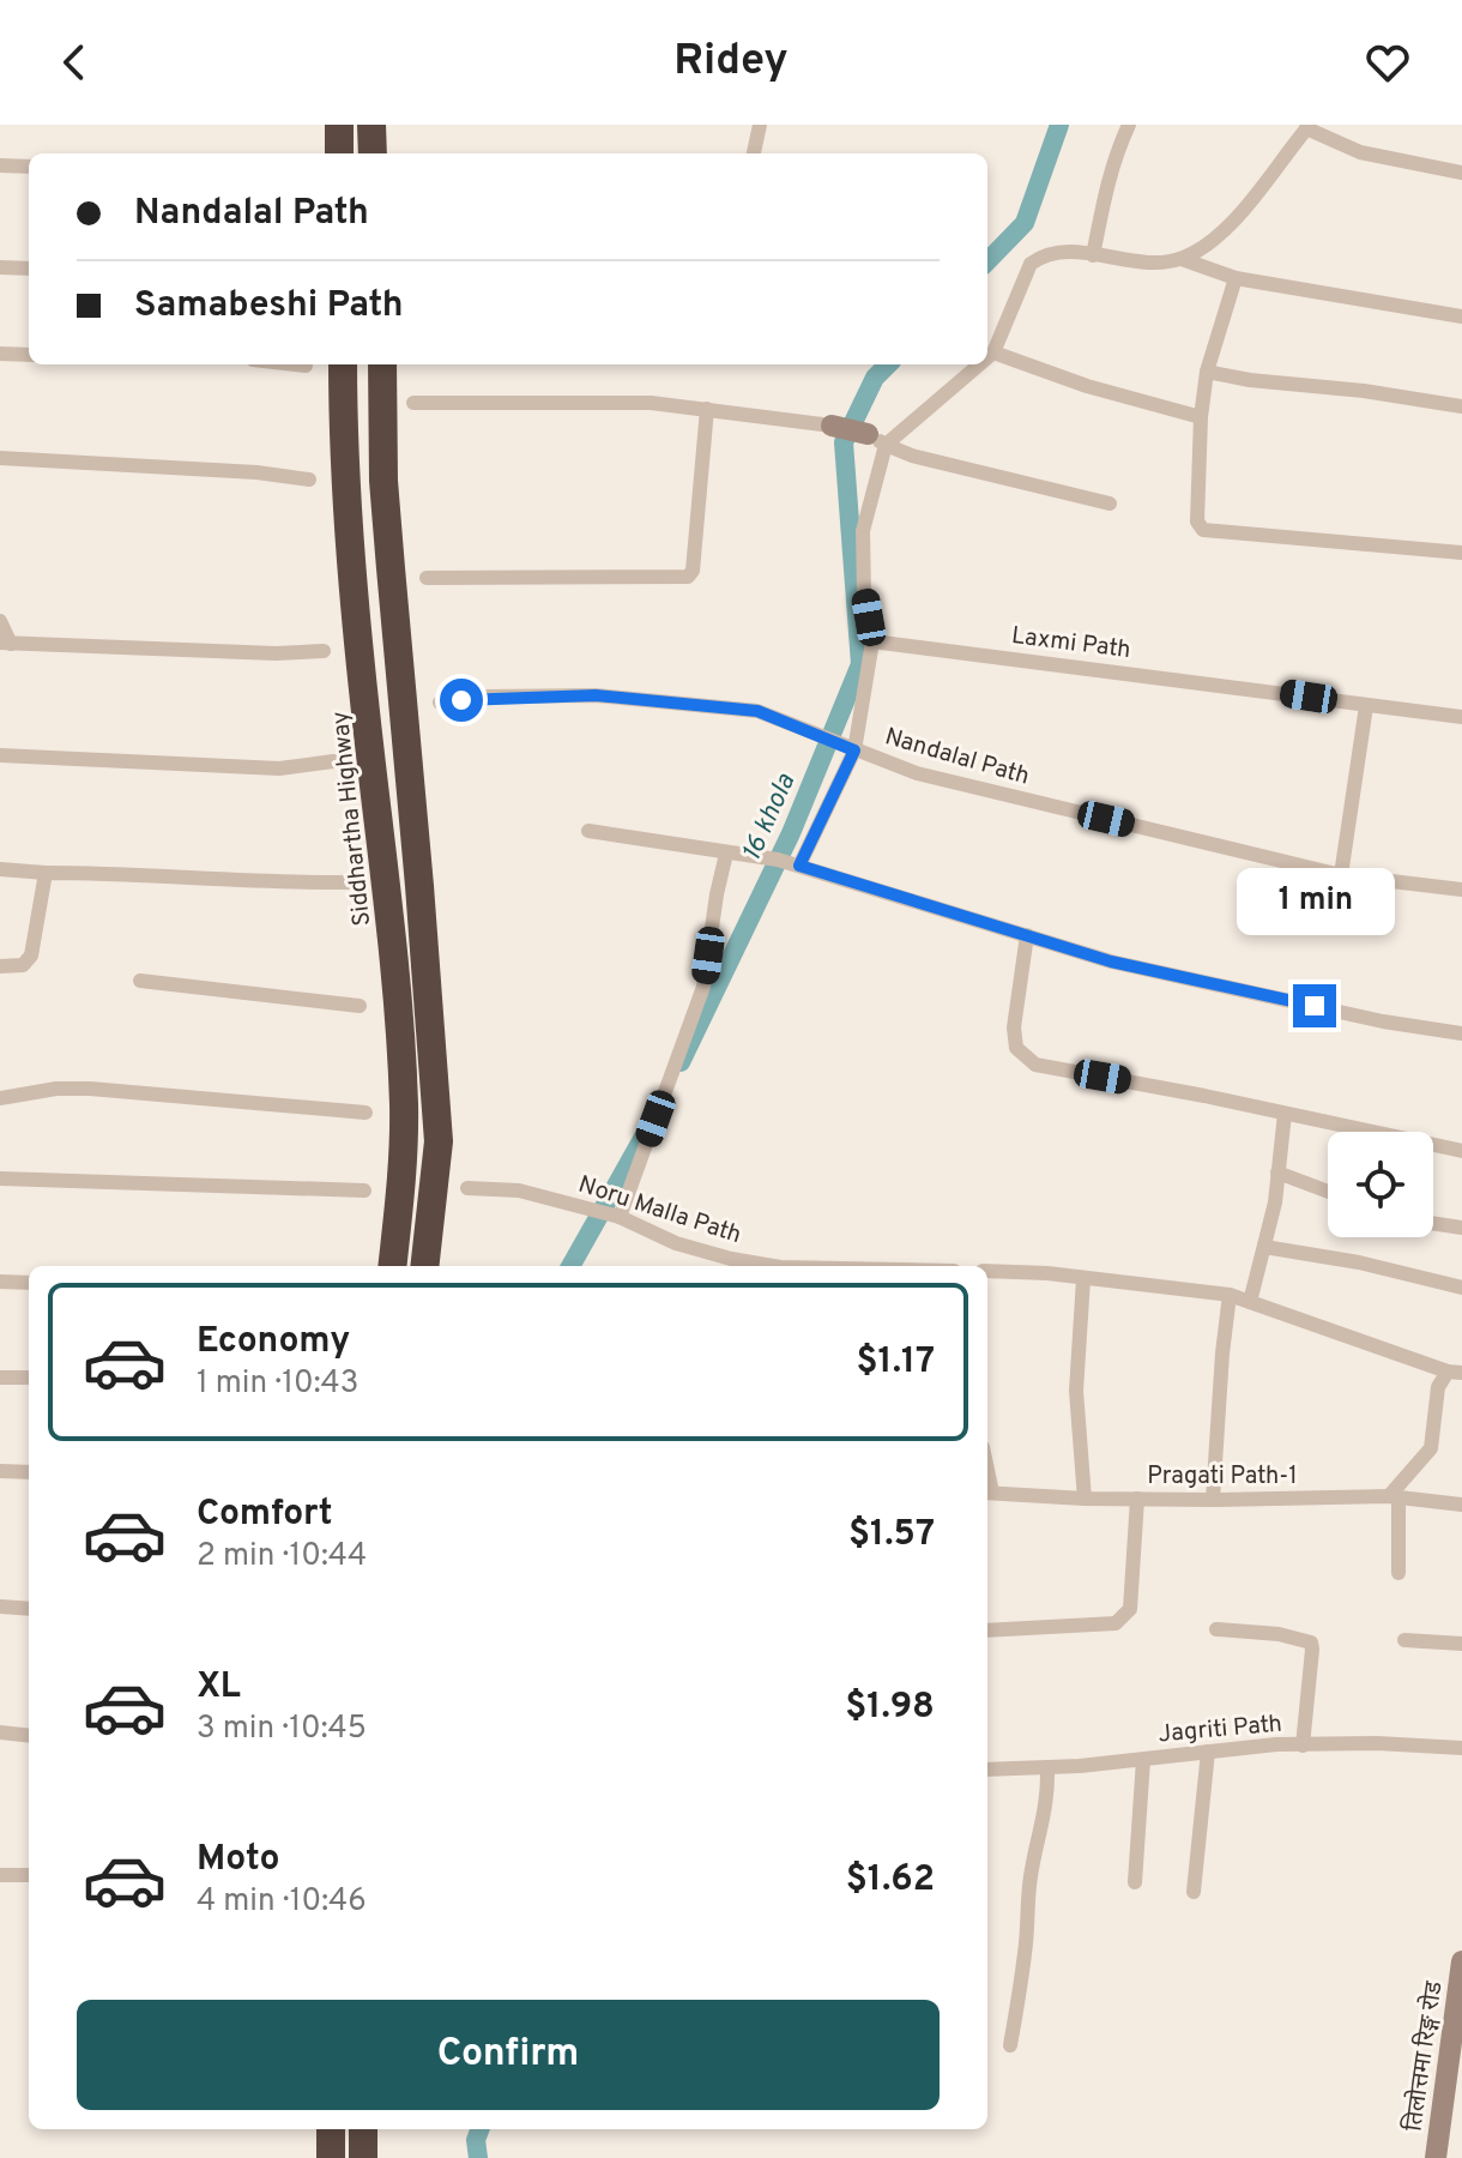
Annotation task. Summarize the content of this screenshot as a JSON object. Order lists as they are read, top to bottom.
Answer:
{
  "streets": {
    "highway": ["Siddhartha Highway"],
    "street": [
      "Laxmi Path",
      "Nandalal Path",
      "Noru Malla Path",
      "Pragati Path-1",
      "Jagriti Path",
      "तिलोत्तमा रिङ्ग रोड"
    ]
  },
  "water": ["16 khola"],
  "page": {
    "header": "Ridey",
    "banner": ["Nandalal Path", "Samabeshi Path"],
    "bubble": "1 min",
    "list": [
      {
        "name": "Economy",
        "note": "1 min · 10:43",
        "value": "$1.17"
      },
      {
        "name": "Comfort",
        "note": "2 min · 10:44",
        "value": "$1.57"
      },
      {
        "name": "XL",
        "note": "3 min · 10:45",
        "value": "$1.98"
      },
      {
        "name": "Moto",
        "note": "4 min · 10:46",
        "value": "$1.62"
      }
    ],
    "buttons": "Confirm"
  }
}
